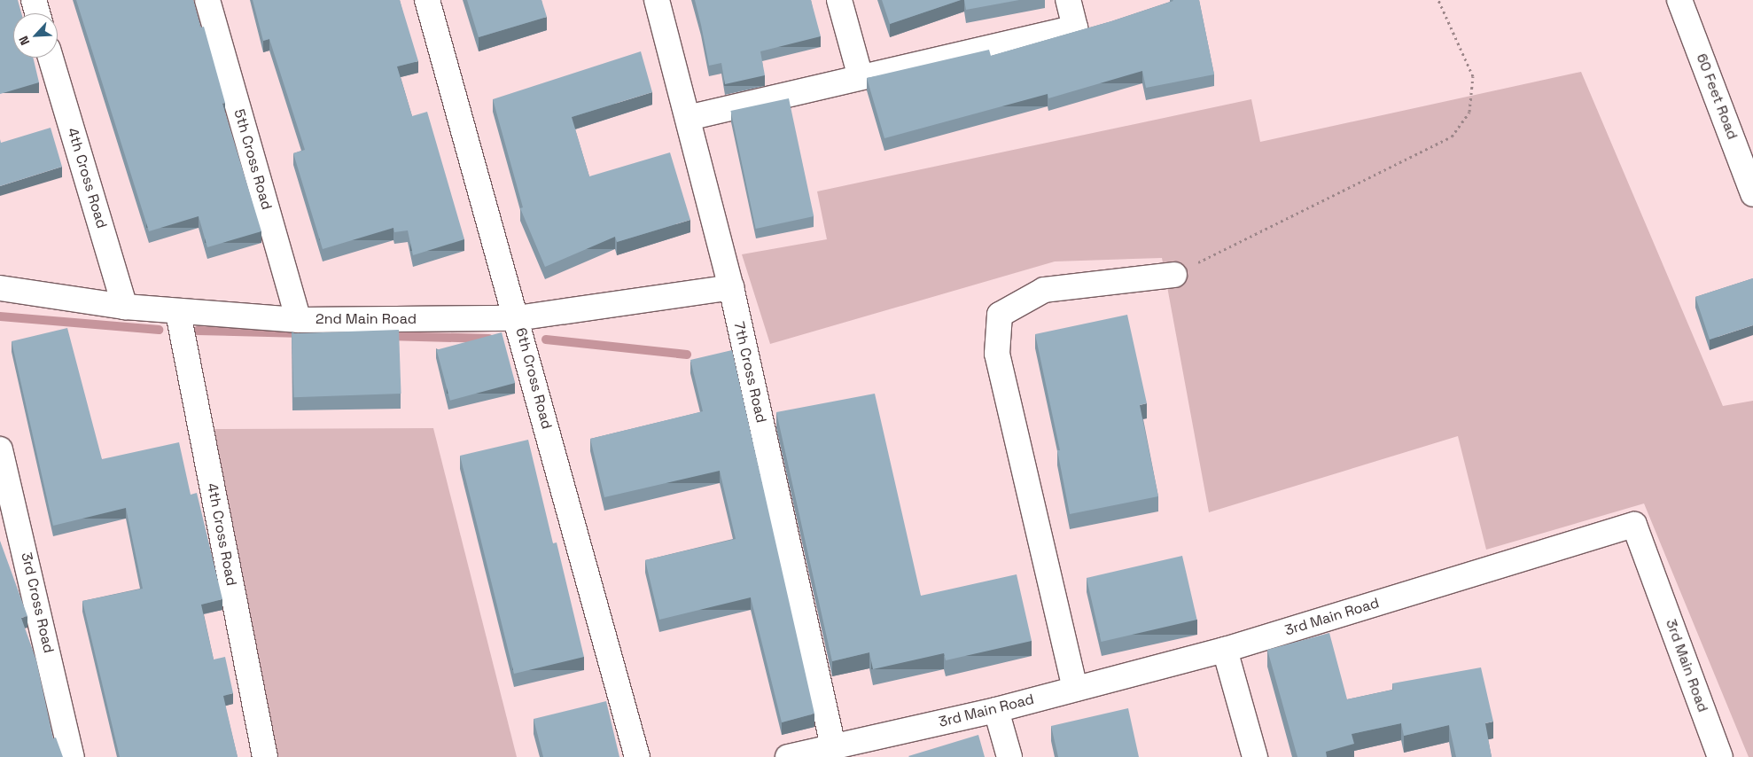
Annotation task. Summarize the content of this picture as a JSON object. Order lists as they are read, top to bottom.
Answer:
{
  "streets": {
    "street": [
      "60 Feet Road",
      "5th Cross Road",
      "4th Cross Road",
      "2nd Main Road",
      "7th Cross Road",
      "6th Cross Road",
      "3rd Cross Road",
      "3rd Main Road"
    ]
  },
  "crossings": [
    ["5th Cross Road", "2nd Main Road"],
    ["4th Cross Road", "2nd Main Road"],
    ["2nd Main Road", "7th Cross Road"],
    ["2nd Main Road", "6th Cross Road"],
    ["7th Cross Road", "3rd Main Road"]
  ],
  "north": "bottom left"
}
